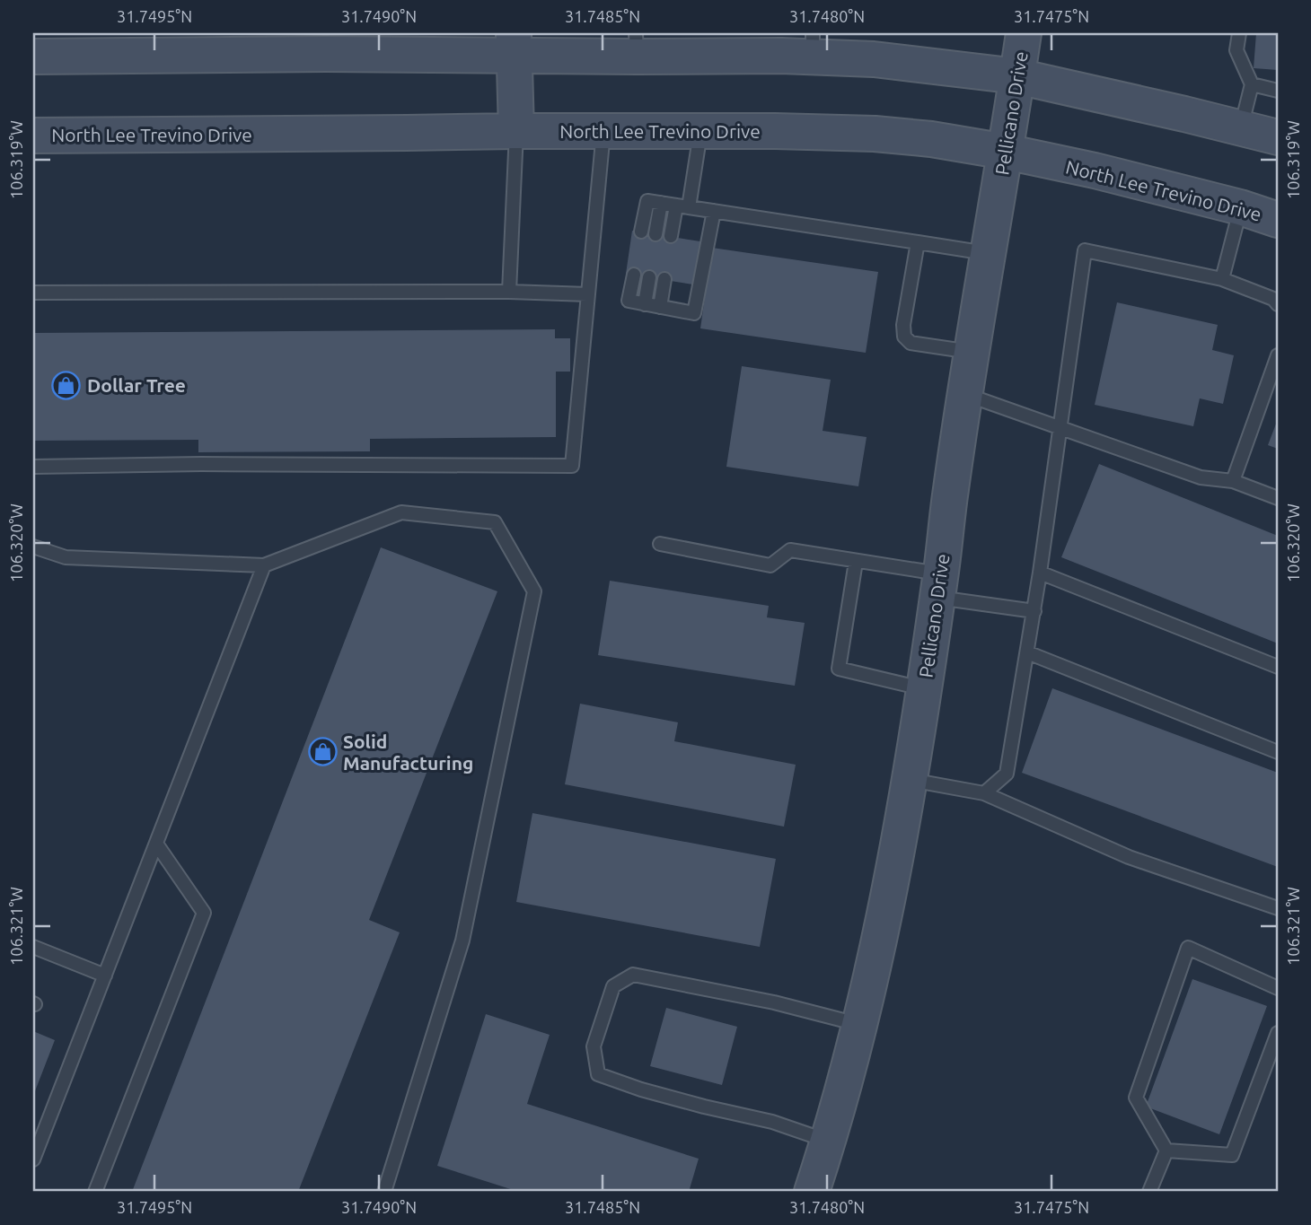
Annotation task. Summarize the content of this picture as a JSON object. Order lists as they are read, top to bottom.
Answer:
{
  "streets": {
    "main road": ["Pellicano Drive", "North Lee Trevino Drive"]
  },
  "crossings": [
    ["Pellicano Drive", "North Lee Trevino Drive"]
  ],
  "places": {
    "shop": ["Dollar Tree", "Solid Manufacturing"]
  },
  "coordinates": [
    "31.7495°N",
    "31.7490°N",
    "31.7485°N",
    "31.7480°N",
    "31.7475°N",
    "106.319°W",
    "106.320°W",
    "106.321°W"
  ]
}
